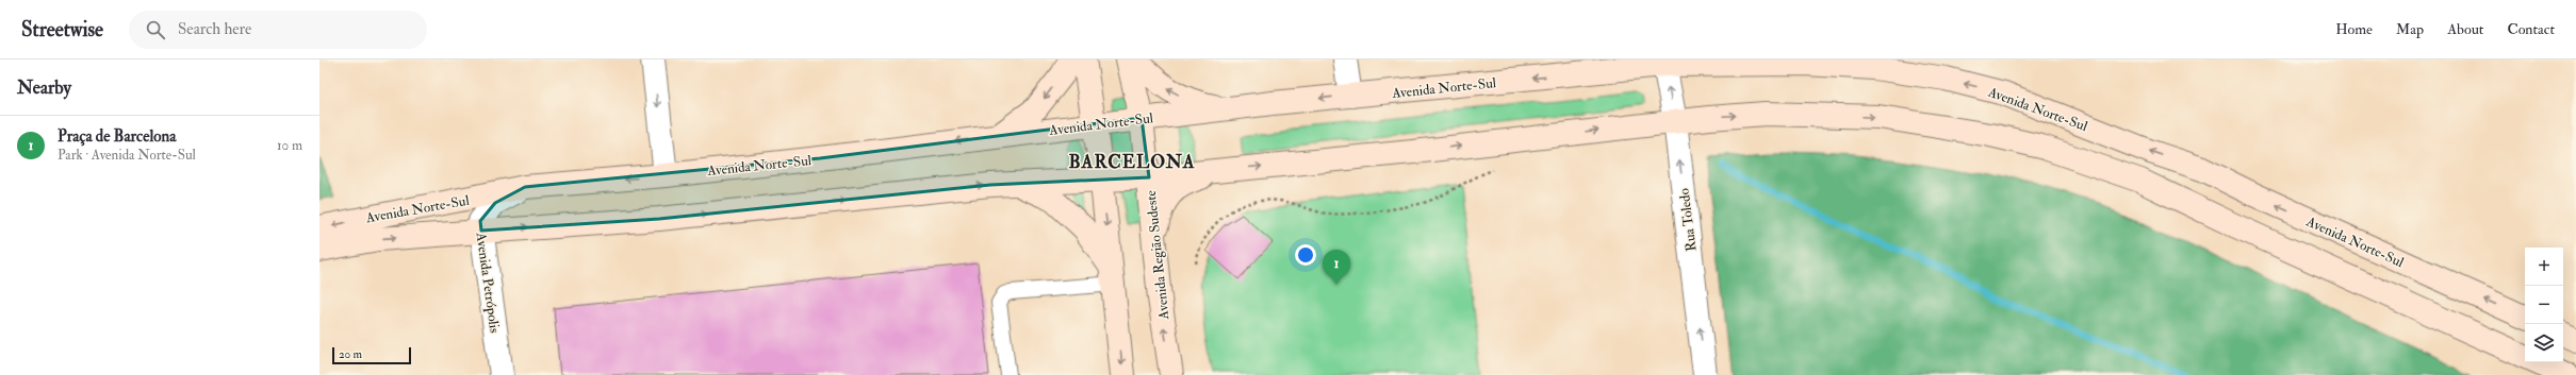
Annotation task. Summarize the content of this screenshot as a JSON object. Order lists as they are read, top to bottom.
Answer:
{
  "streets": {
    "main road": ["Avenida Norte-Sul", "Avenida Região Sudeste"],
    "street": ["Rua Toledo", "Avenida Petrópolis"]
  },
  "crossings": [
    ["Avenida Norte-Sul", "Rua Toledo"],
    ["Avenida Norte-Sul", "Avenida Região Sudeste"],
    ["Avenida Norte-Sul", "Avenida Petrópolis"]
  ],
  "one_way": ["Rua Toledo"],
  "districts": ["BARCELONA"],
  "scale_bar": "20 m",
  "page": {
    "header": "Streetwise",
    "search": "Search here",
    "nav": [
      "Home",
      "Map",
      "About",
      "Contact"
    ],
    "heading": "Nearby",
    "list": [
      {
        "mark": "1",
        "name": "Praça de Barcelona",
        "note": "Park · Avenida Norte-Sul",
        "value": "10 m"
      }
    ],
    "map_buttons": ["+", "−"],
    "pins": "1",
    "scale": "20 m"
  }
}
